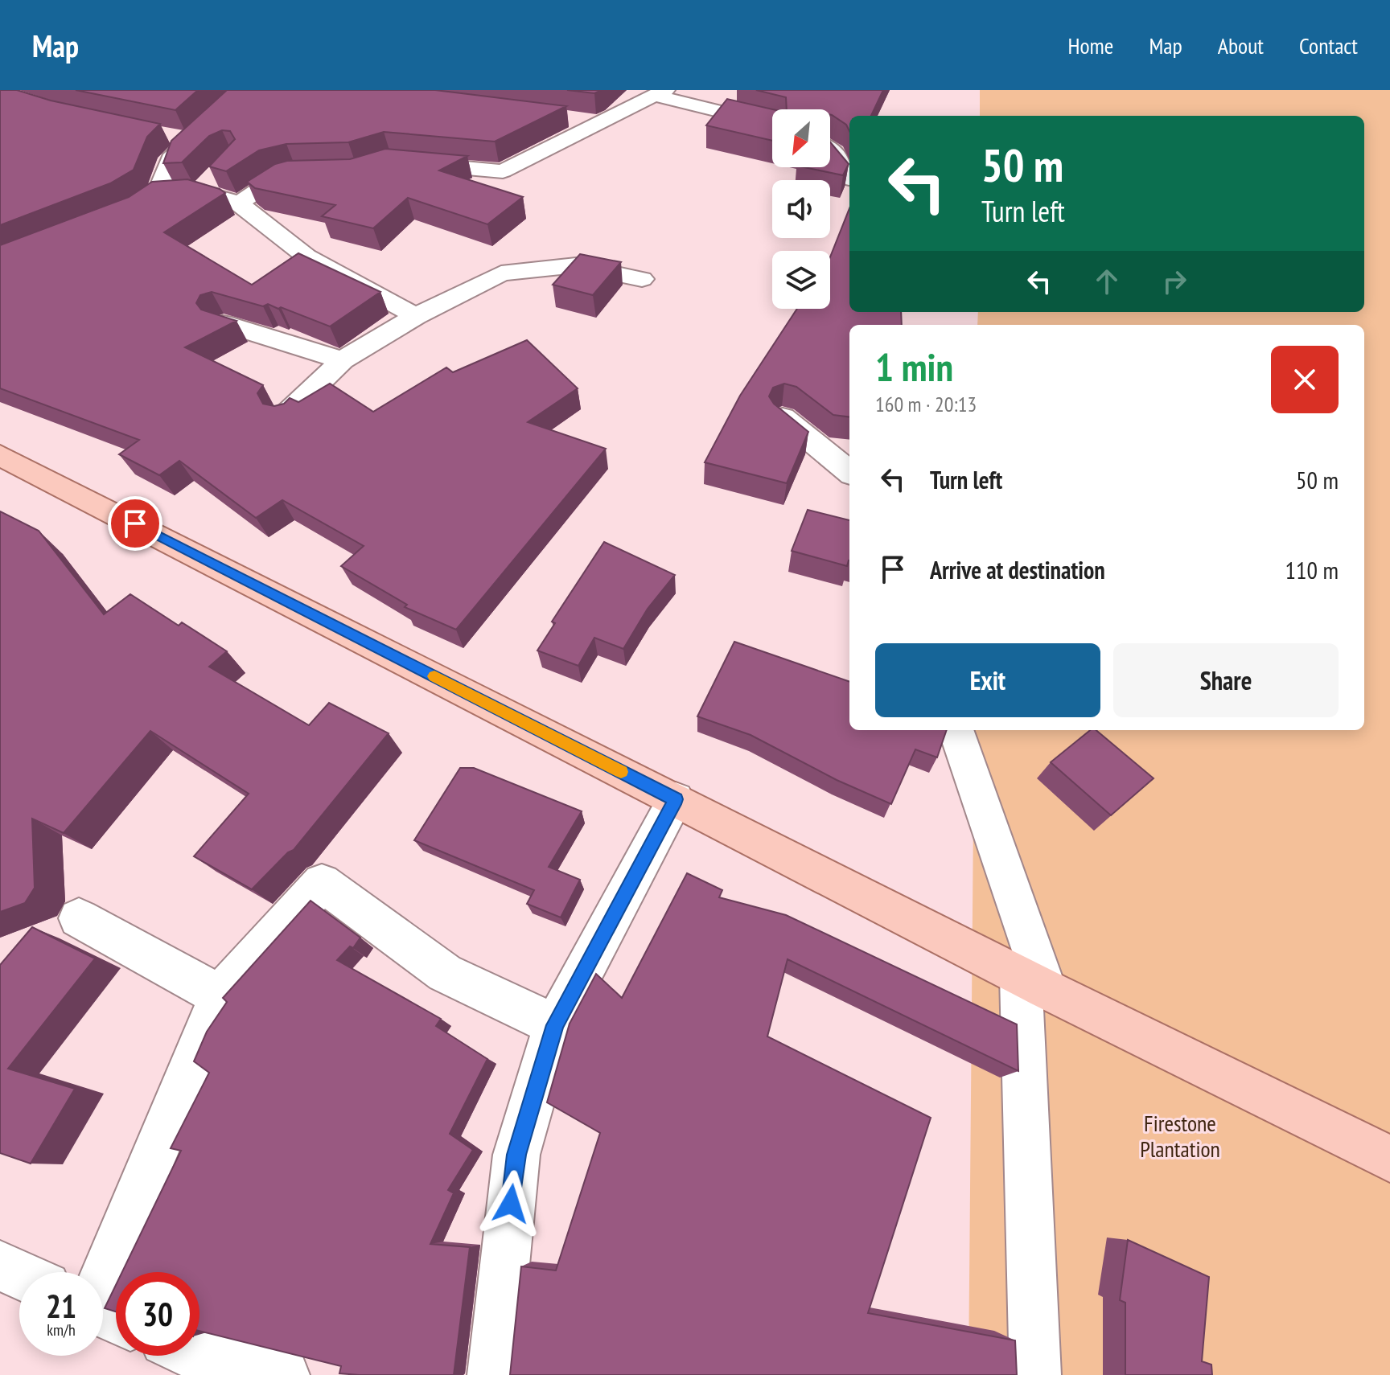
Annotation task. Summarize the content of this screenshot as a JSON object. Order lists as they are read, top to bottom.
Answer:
{
  "parks": ["Firestone Plantation"],
  "north": "bottom left",
  "page": {
    "header": "Map",
    "nav": [
      "Home",
      "Map",
      "About",
      "Contact"
    ],
    "turn": ["50 m", "Turn left"],
    "heading": ["1 min", "160 m · 20:13"],
    "list": [
      {
        "name": "Turn left",
        "value": "50 m"
      },
      {
        "name": "Arrive at destination",
        "value": "110 m"
      }
    ],
    "buttons": ["Exit", "Share"],
    "speed": "21 km/h",
    "limit": "30"
  }
}
